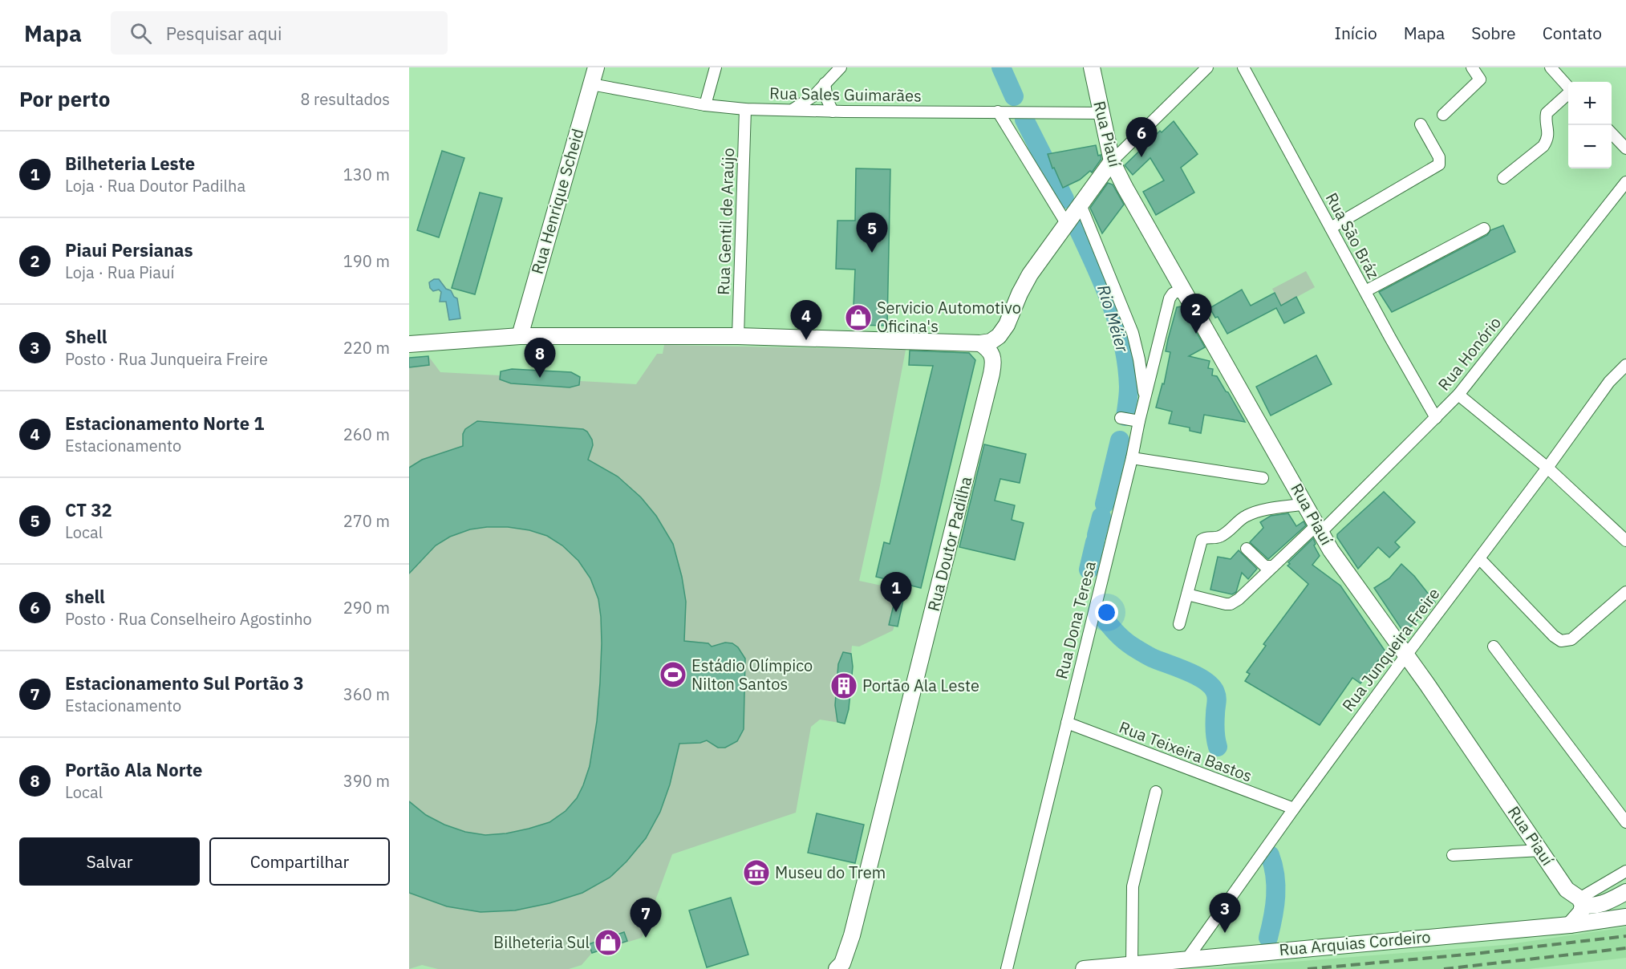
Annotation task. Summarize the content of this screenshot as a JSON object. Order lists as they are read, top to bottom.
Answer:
{
  "streets": {
    "street": [
      "Rua Sales Guimarães",
      "Rua Piauí",
      "Rua Henrique Scheid",
      "Rua Gentil de Araújo",
      "Rua São Bráz",
      "Rua Honório",
      "Rua Doutor Padilha",
      "Rua Dona Teresa",
      "Rua Junqueira Freire",
      "Rua Teixeira Bastos",
      "Rua Arquias Cordeiro"
    ]
  },
  "crossings": [
    ["Rua Sales Guimarães", "Rua Piauí"],
    ["Rua Sales Guimarães", "Rua Henrique Scheid"],
    ["Rua Sales Guimarães", "Rua Gentil de Araújo"],
    ["Rua Piauí", "Rua Honório"],
    ["Rua Piauí", "Rua Dona Teresa"],
    ["Rua Piauí", "Rua Junqueira Freire"],
    ["Rua São Bráz", "Rua Honório"],
    ["Rua Dona Teresa", "Rua Teixeira Bastos"],
    ["Rua Junqueira Freire", "Rua Teixeira Bastos"],
    ["Rua Junqueira Freire", "Rua Arquias Cordeiro"]
  ],
  "water": ["Rio Méier"],
  "places": {
    "shop": ["Servicio Automotivo Oficina's", "Bilheteria Sul"],
    "sports": ["Estádio Olímpico Nilton Santos"],
    "building": ["Portão Ala Leste"],
    "museum": ["Museu do Trem"]
  },
  "page": {
    "header": "Mapa",
    "search": "Pesquisar aqui",
    "nav": [
      "Início",
      "Mapa",
      "Sobre",
      "Contato"
    ],
    "heading": ["Por perto", "8 resultados"],
    "map_buttons": ["+", "−"],
    "pins": [
      "6",
      "5",
      "2",
      "4",
      "8",
      "1",
      "3",
      "7"
    ],
    "list": [
      {
        "mark": "1",
        "name": "Bilheteria Leste",
        "note": "Loja · Rua Doutor Padilha",
        "value": "130 m"
      },
      {
        "mark": "2",
        "name": "Piaui Persianas",
        "note": "Loja · Rua Piauí",
        "value": "190 m"
      },
      {
        "mark": "3",
        "name": "Shell",
        "note": "Posto · Rua Junqueira Freire",
        "value": "220 m"
      },
      {
        "mark": "4",
        "name": "Estacionamento Norte 1",
        "note": "Estacionamento",
        "value": "260 m"
      },
      {
        "mark": "5",
        "name": "CT 32",
        "note": "Local",
        "value": "270 m"
      },
      {
        "mark": "6",
        "name": "shell",
        "note": "Posto · Rua Conselheiro Agostinho",
        "value": "290 m"
      },
      {
        "mark": "7",
        "name": "Estacionamento Sul Portão 3",
        "note": "Estacionamento",
        "value": "360 m"
      },
      {
        "mark": "8",
        "name": "Portão Ala Norte",
        "note": "Local",
        "value": "390 m"
      }
    ],
    "buttons": ["Salvar", "Compartilhar"]
  }
}
